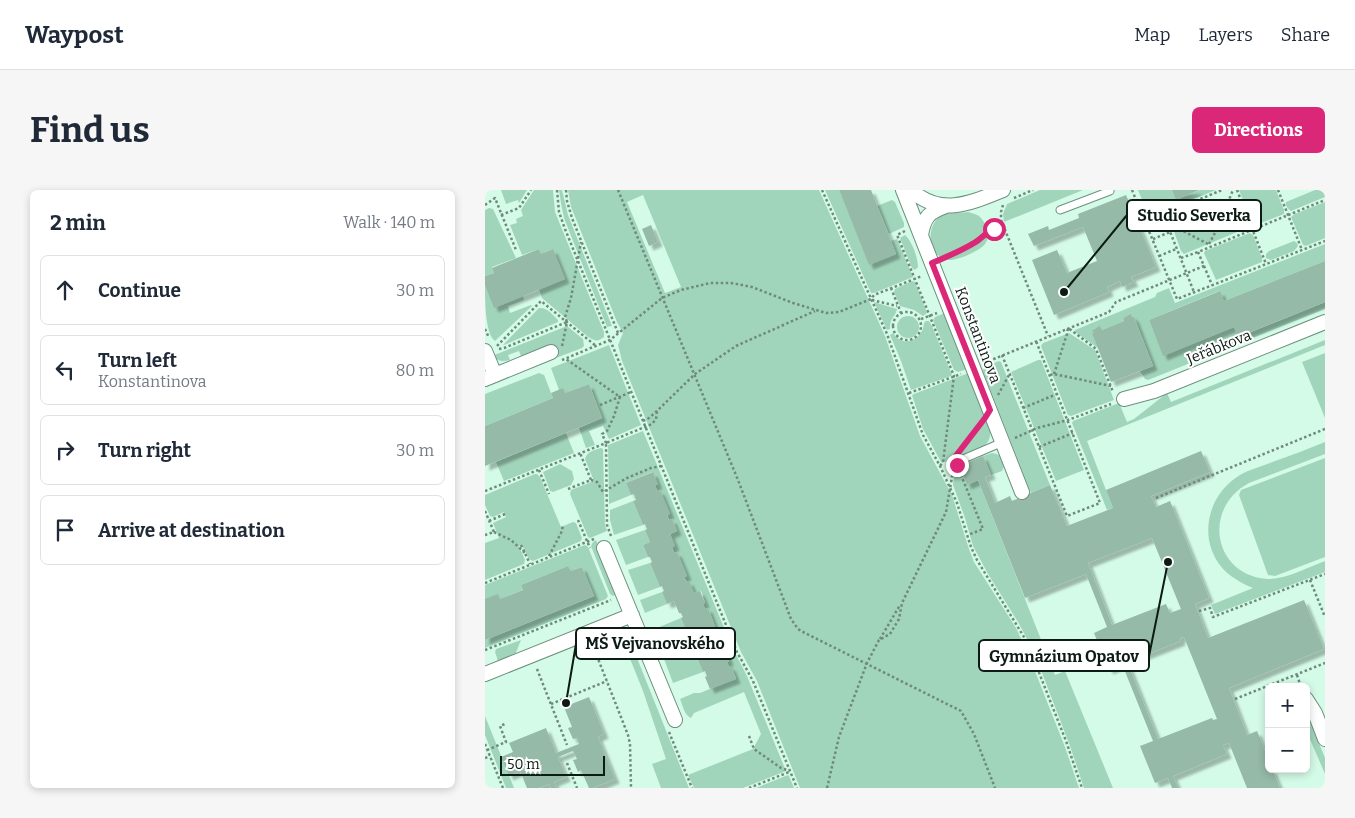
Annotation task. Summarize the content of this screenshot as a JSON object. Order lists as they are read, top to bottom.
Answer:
{
  "streets": {
    "street": ["Konstantinova", "Jeřábkova"]
  },
  "places": ["Studio Severka", "Gymnázium Opatov", "MŠ Vejvanovského"],
  "scale_bar": "50 m",
  "page": {
    "header": "Waypost",
    "nav": ["Map", "Layers", "Share"],
    "buttons": "Directions",
    "title": "Find us",
    "heading": ["2 min", "Walk · 140 m"],
    "list": [
      ["Continue", "30 m"],
      ["Turn left", "Konstantinova", "80 m"],
      ["Turn right", "30 m"],
      "Arrive at destination"
    ],
    "map_buttons": ["+", "−"],
    "scale": "50 m"
  }
}
